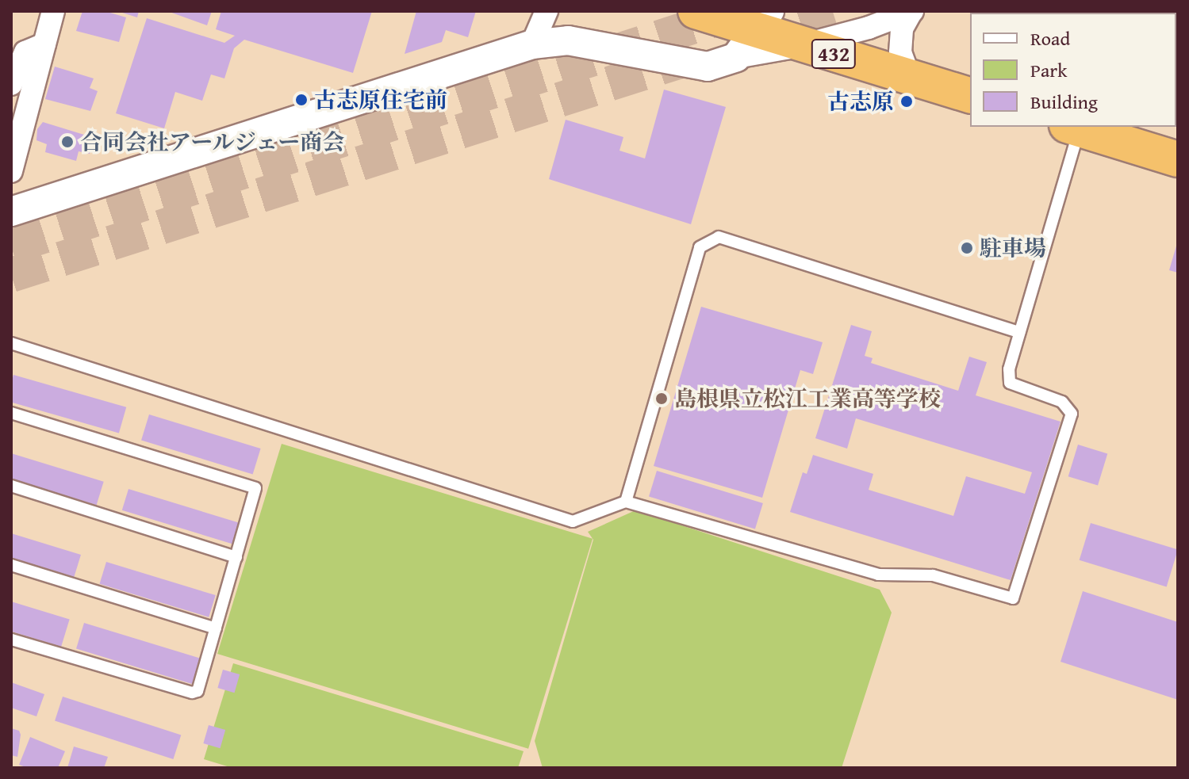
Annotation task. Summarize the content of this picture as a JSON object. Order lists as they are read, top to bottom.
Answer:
{
  "streets": {
    "highway": ["432"]
  },
  "places": [
    "古志原住宅前",
    "古志原",
    "合同会社アールジェー商会",
    "駐車場",
    "島根県立松江工業高等学校"
  ],
  "legend": ["Road", "Park", "Building"]
}
